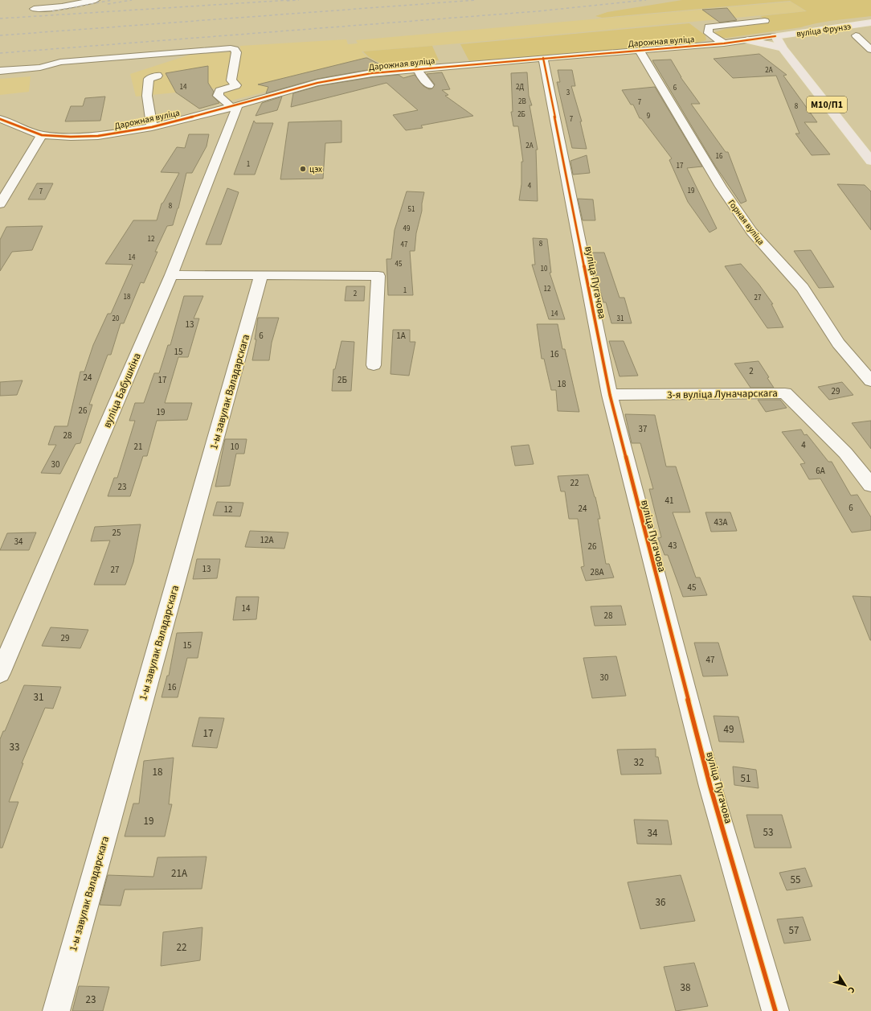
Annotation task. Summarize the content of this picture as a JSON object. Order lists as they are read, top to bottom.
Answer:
{
  "streets": {
    "main road": ["вуліца Фрунзэ", "М10/П1"],
    "street": [
      "Дарожная вуліца",
      "Горная вуліца",
      "вуліца Пугачова",
      "вуліца Бабушкіна",
      "1-ы завулак Валадарскага",
      "3-я вуліца Луначарскага"
    ]
  },
  "crossings": [
    ["вуліца Фрунзэ", "Дарожная вуліца"],
    ["вуліца Фрунзэ", "М10/П1"],
    ["Дарожная вуліца", "М10/П1"],
    ["Дарожная вуліца", "Горная вуліца"],
    ["Дарожная вуліца", "вуліца Пугачова"],
    ["Дарожная вуліца", "вуліца Бабушкіна"],
    ["вуліца Пугачова", "3-я вуліца Луначарскага"]
  ],
  "places": ["цэх"],
  "house_numbers": [
    "2А",
    "14",
    "2Д",
    "6",
    "3",
    "2В",
    "7",
    "8",
    "2Б",
    "9",
    "7",
    "2А",
    "16",
    "1",
    "17",
    "4",
    "19",
    "7",
    "8",
    "51",
    "49",
    "12",
    "8",
    "47",
    "14",
    "45",
    "10",
    "12",
    "1",
    "2",
    "18",
    "27",
    "14",
    "20",
    "31",
    "13",
    "6",
    "1А",
    "15",
    "16",
    "2",
    "24",
    "17",
    "2Б",
    "18",
    "29",
    "26",
    "19",
    "37",
    "28",
    "4",
    "21",
    "10",
    "30",
    "6А",
    "22",
    "23",
    "41",
    "6",
    "24",
    "12",
    "43А",
    "25",
    "12А",
    "34",
    "43",
    "26",
    "13",
    "27",
    "28А",
    "45",
    "14",
    "28",
    "29",
    "15",
    "47",
    "30",
    "16",
    "31",
    "49",
    "17",
    "33",
    "32",
    "18",
    "51",
    "19",
    "53",
    "34",
    "21А",
    "55",
    "36",
    "57",
    "22",
    "38",
    "23"
  ],
  "north": "bottom right"
}
